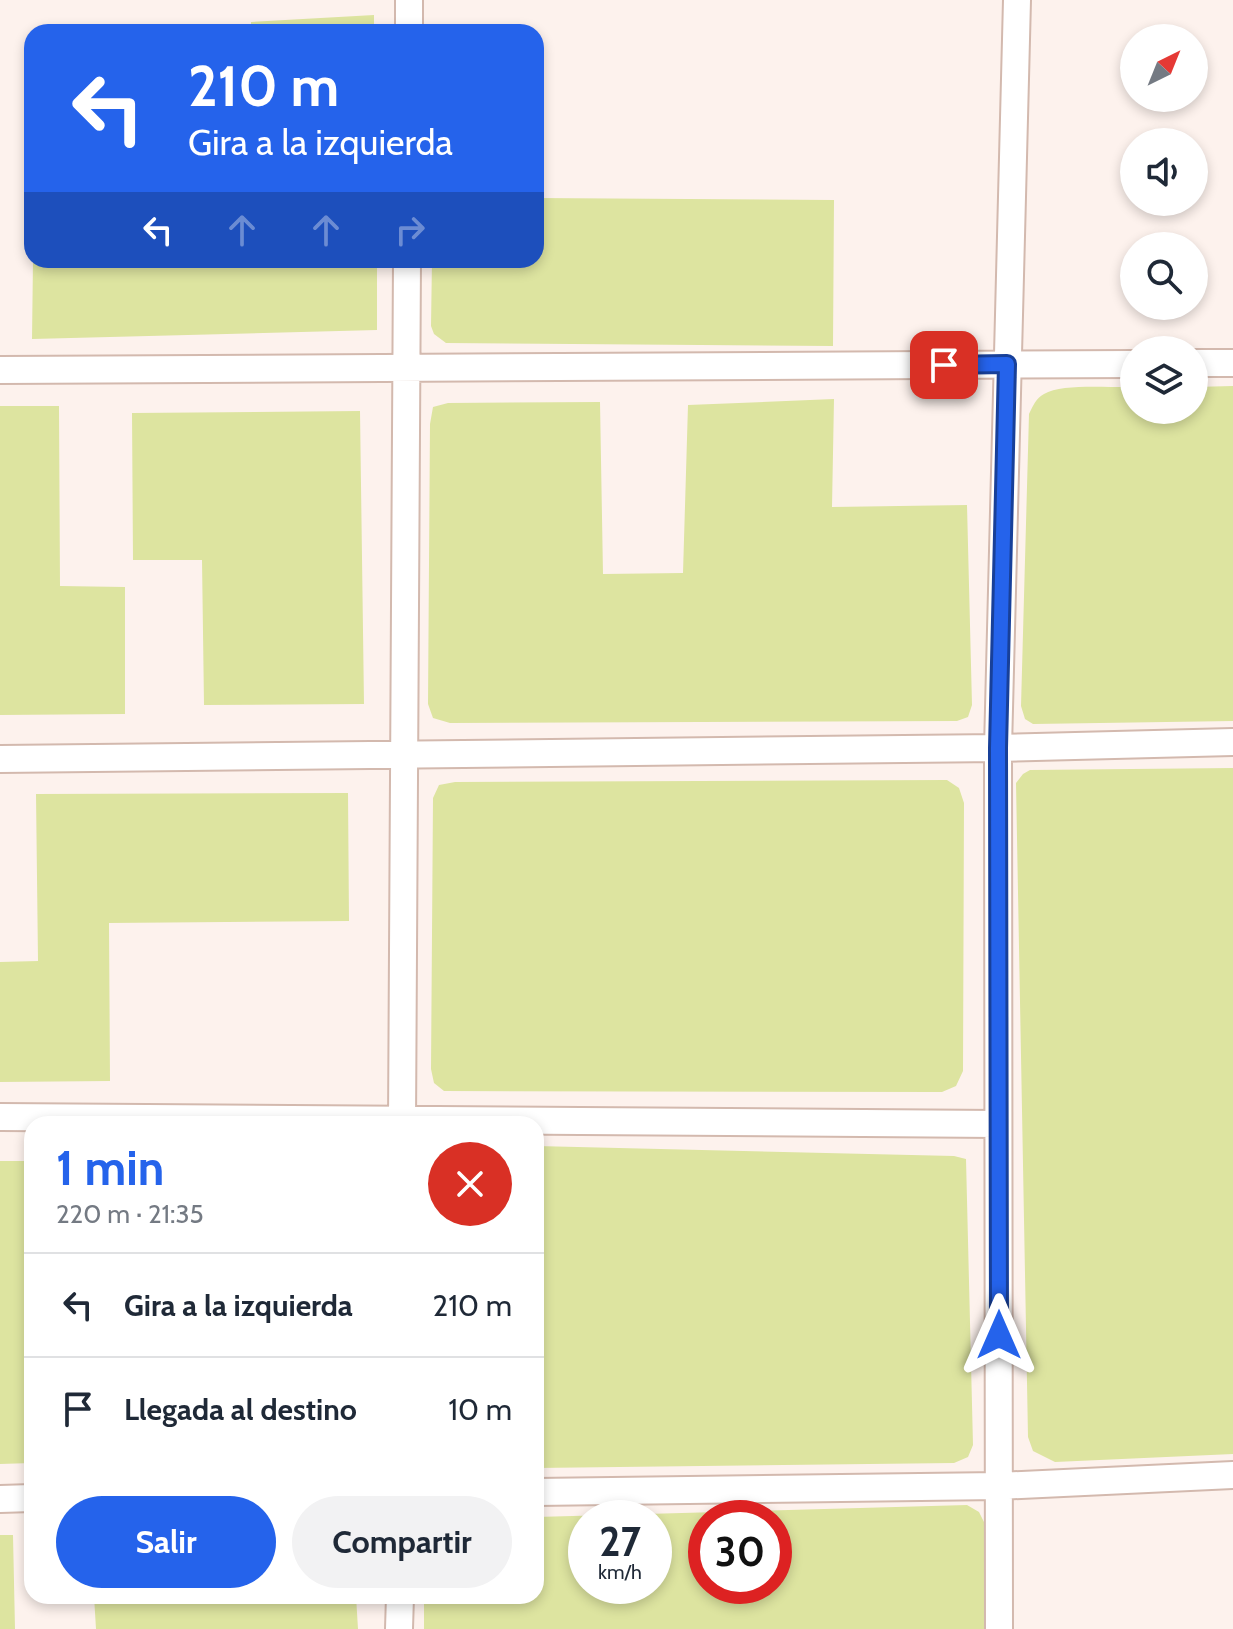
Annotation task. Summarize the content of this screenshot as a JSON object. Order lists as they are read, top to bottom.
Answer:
{
  "north": "top right",
  "page": {
    "turn": ["210 m", "Gira a la izquierda"],
    "heading": ["1 min", "220 m · 21:35"],
    "list": [
      {
        "name": "Gira a la izquierda",
        "value": "210 m"
      },
      {
        "name": "Llegada al destino",
        "value": "10 m"
      }
    ],
    "buttons": ["Salir", "Compartir"],
    "speed": "27 km/h",
    "limit": "30"
  }
}
